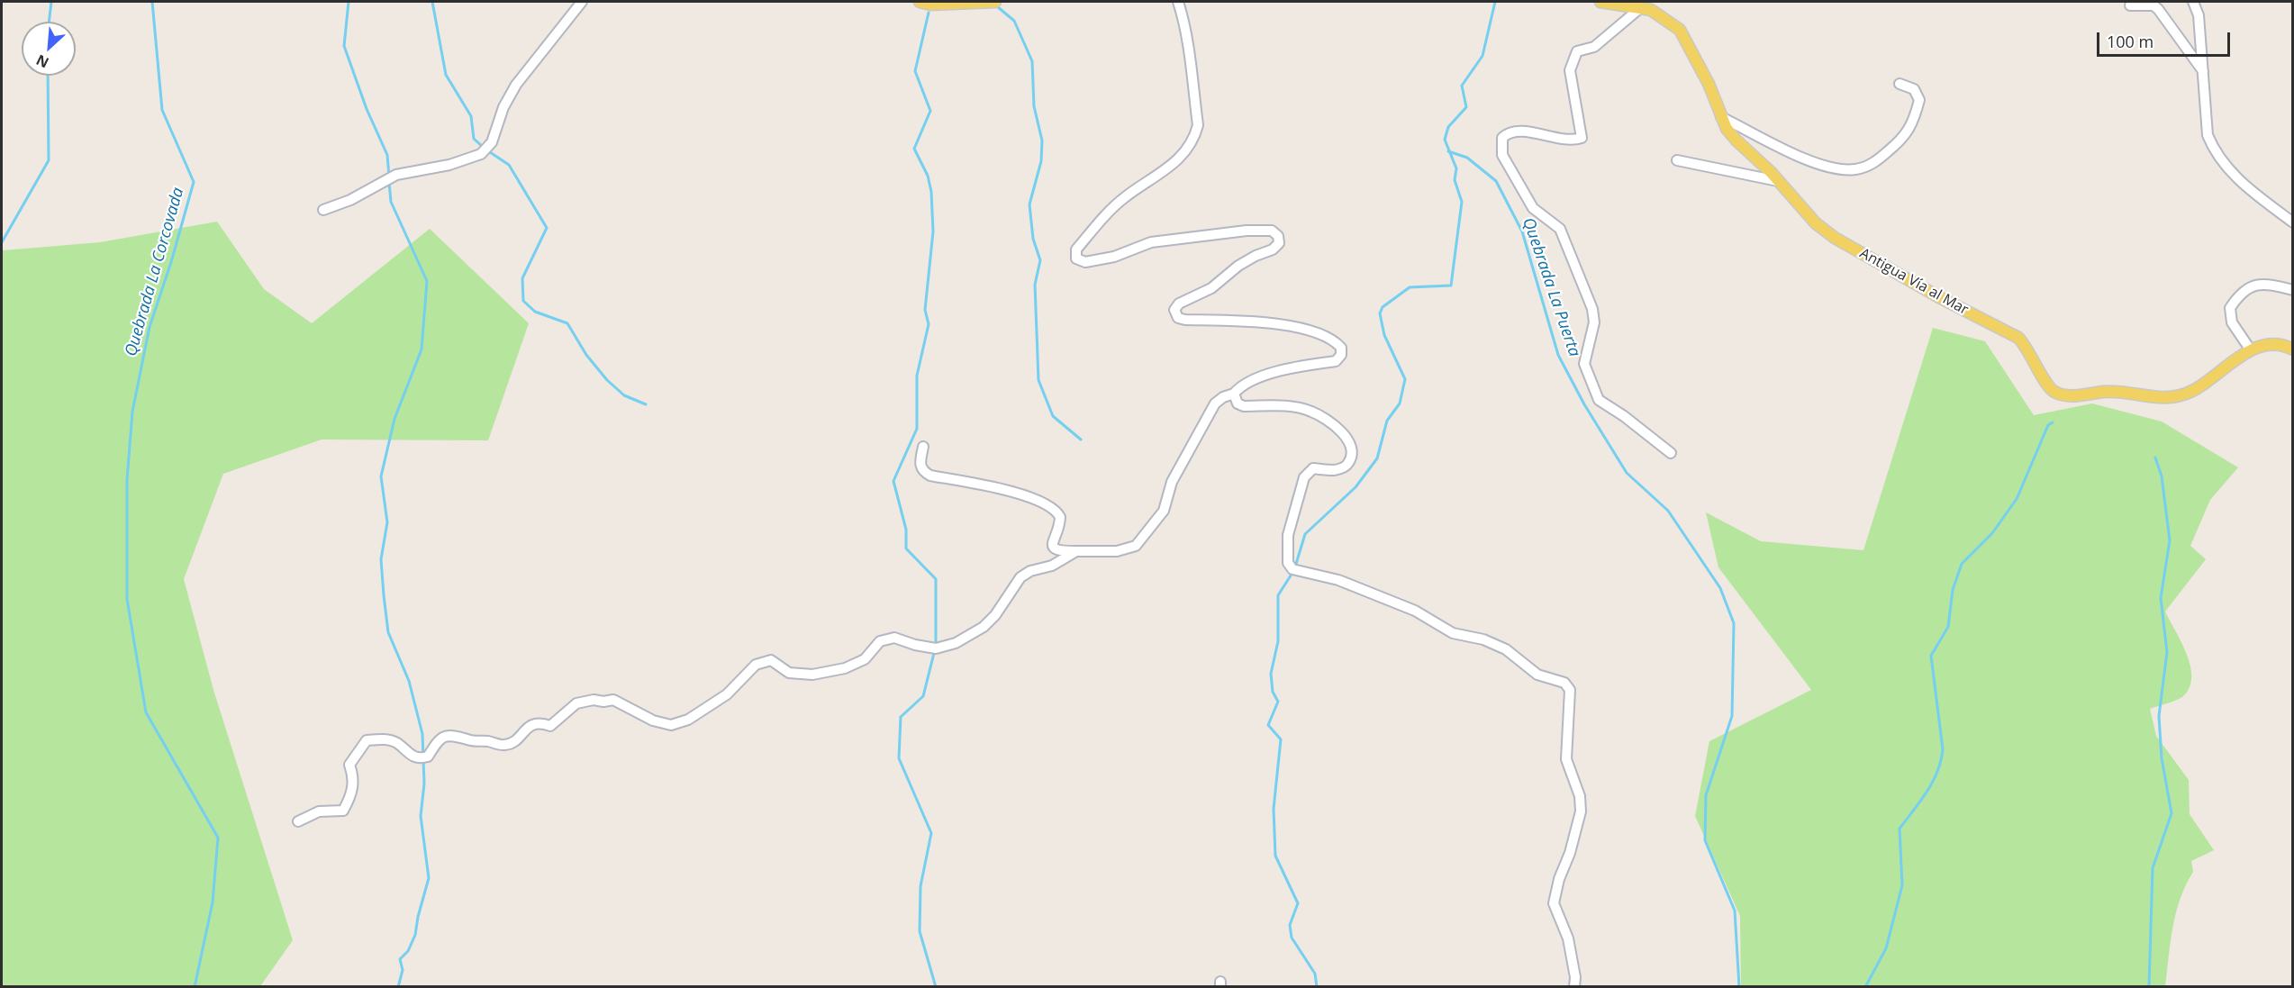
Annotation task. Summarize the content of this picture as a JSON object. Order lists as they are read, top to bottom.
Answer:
{
  "streets": {
    "main road": ["Antigua Vía al Mar"]
  },
  "water": ["Quebrada La Corcovada", "Quebrada La Puerta"],
  "scale_bar": "100 m",
  "north": "bottom left"
}
